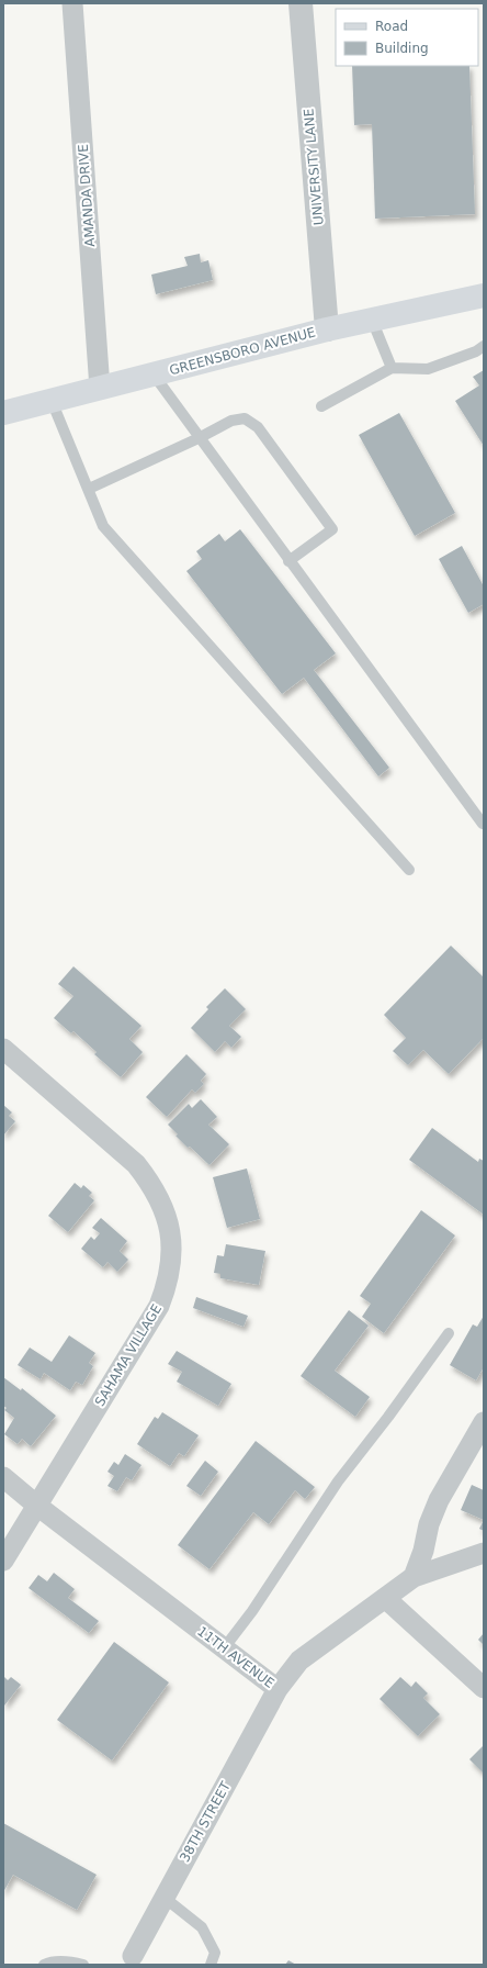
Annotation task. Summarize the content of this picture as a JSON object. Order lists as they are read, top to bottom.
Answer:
{
  "streets": {
    "main road": ["GREENSBORO AVENUE"],
    "street": [
      "UNIVERSITY LANE",
      "AMANDA DRIVE",
      "SAHAMA VILLAGE",
      "11TH AVENUE",
      "38TH STREET"
    ]
  },
  "crossings": [
    ["UNIVERSITY LANE", "GREENSBORO AVENUE"],
    ["AMANDA DRIVE", "GREENSBORO AVENUE"],
    ["SAHAMA VILLAGE", "11TH AVENUE"],
    ["11TH AVENUE", "38TH STREET"]
  ],
  "legend": ["Road", "Building"]
}
